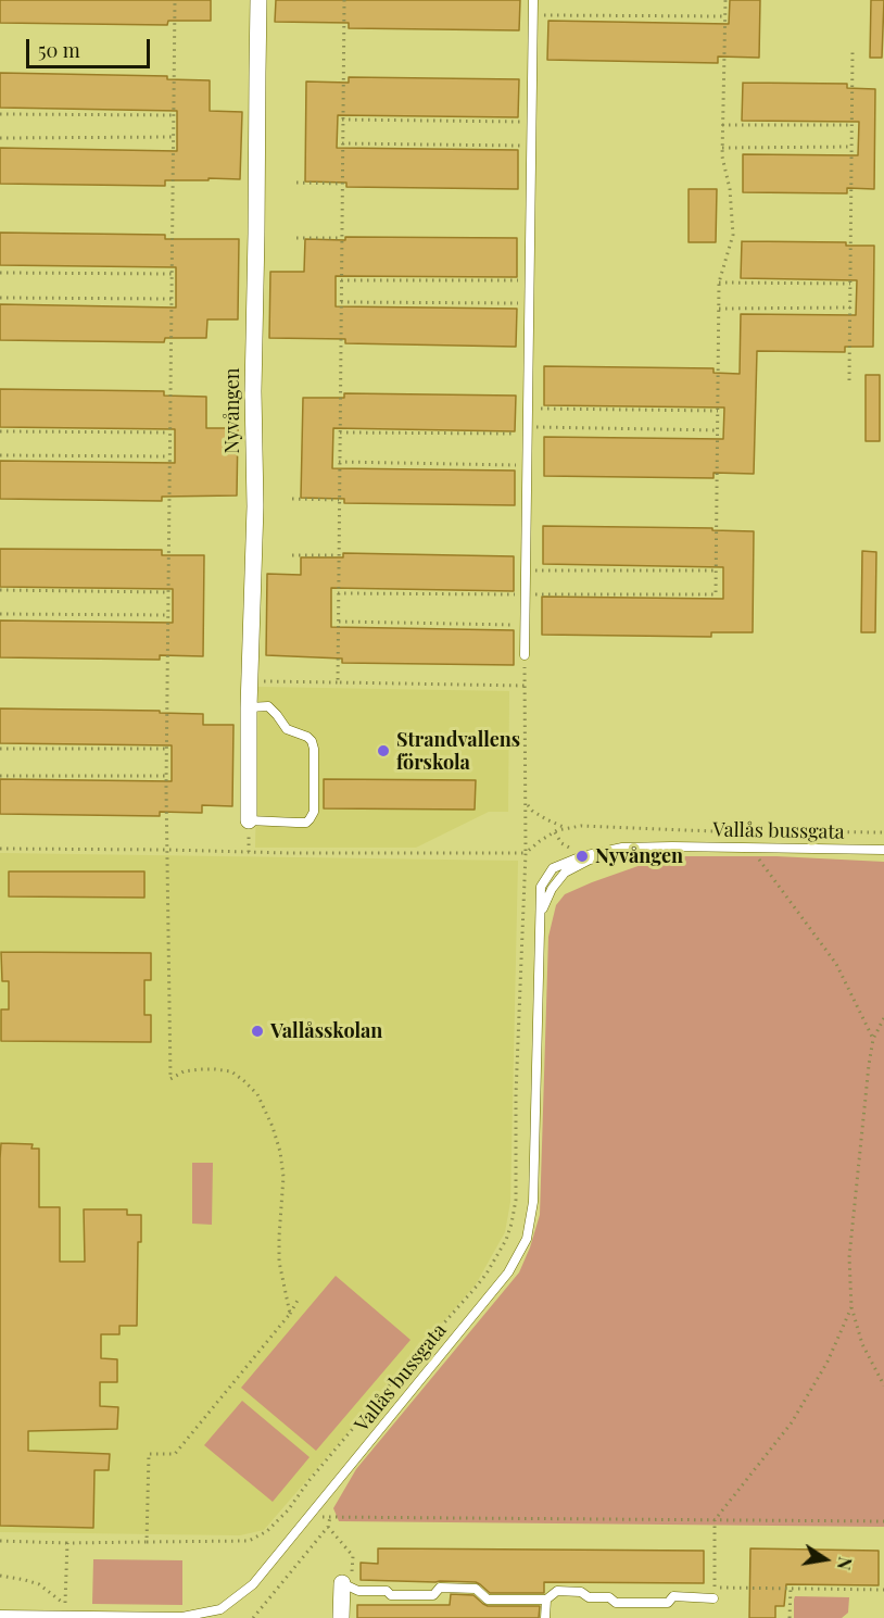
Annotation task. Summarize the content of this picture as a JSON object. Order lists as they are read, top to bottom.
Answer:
{
  "streets": {
    "street": ["Nyvången"],
    "lane": ["Vallås bussgata"]
  },
  "places": ["Strandvallens förskola", "Nyvången", "Vallåsskolan"],
  "scale_bar": "50 m",
  "north": "right"
}
